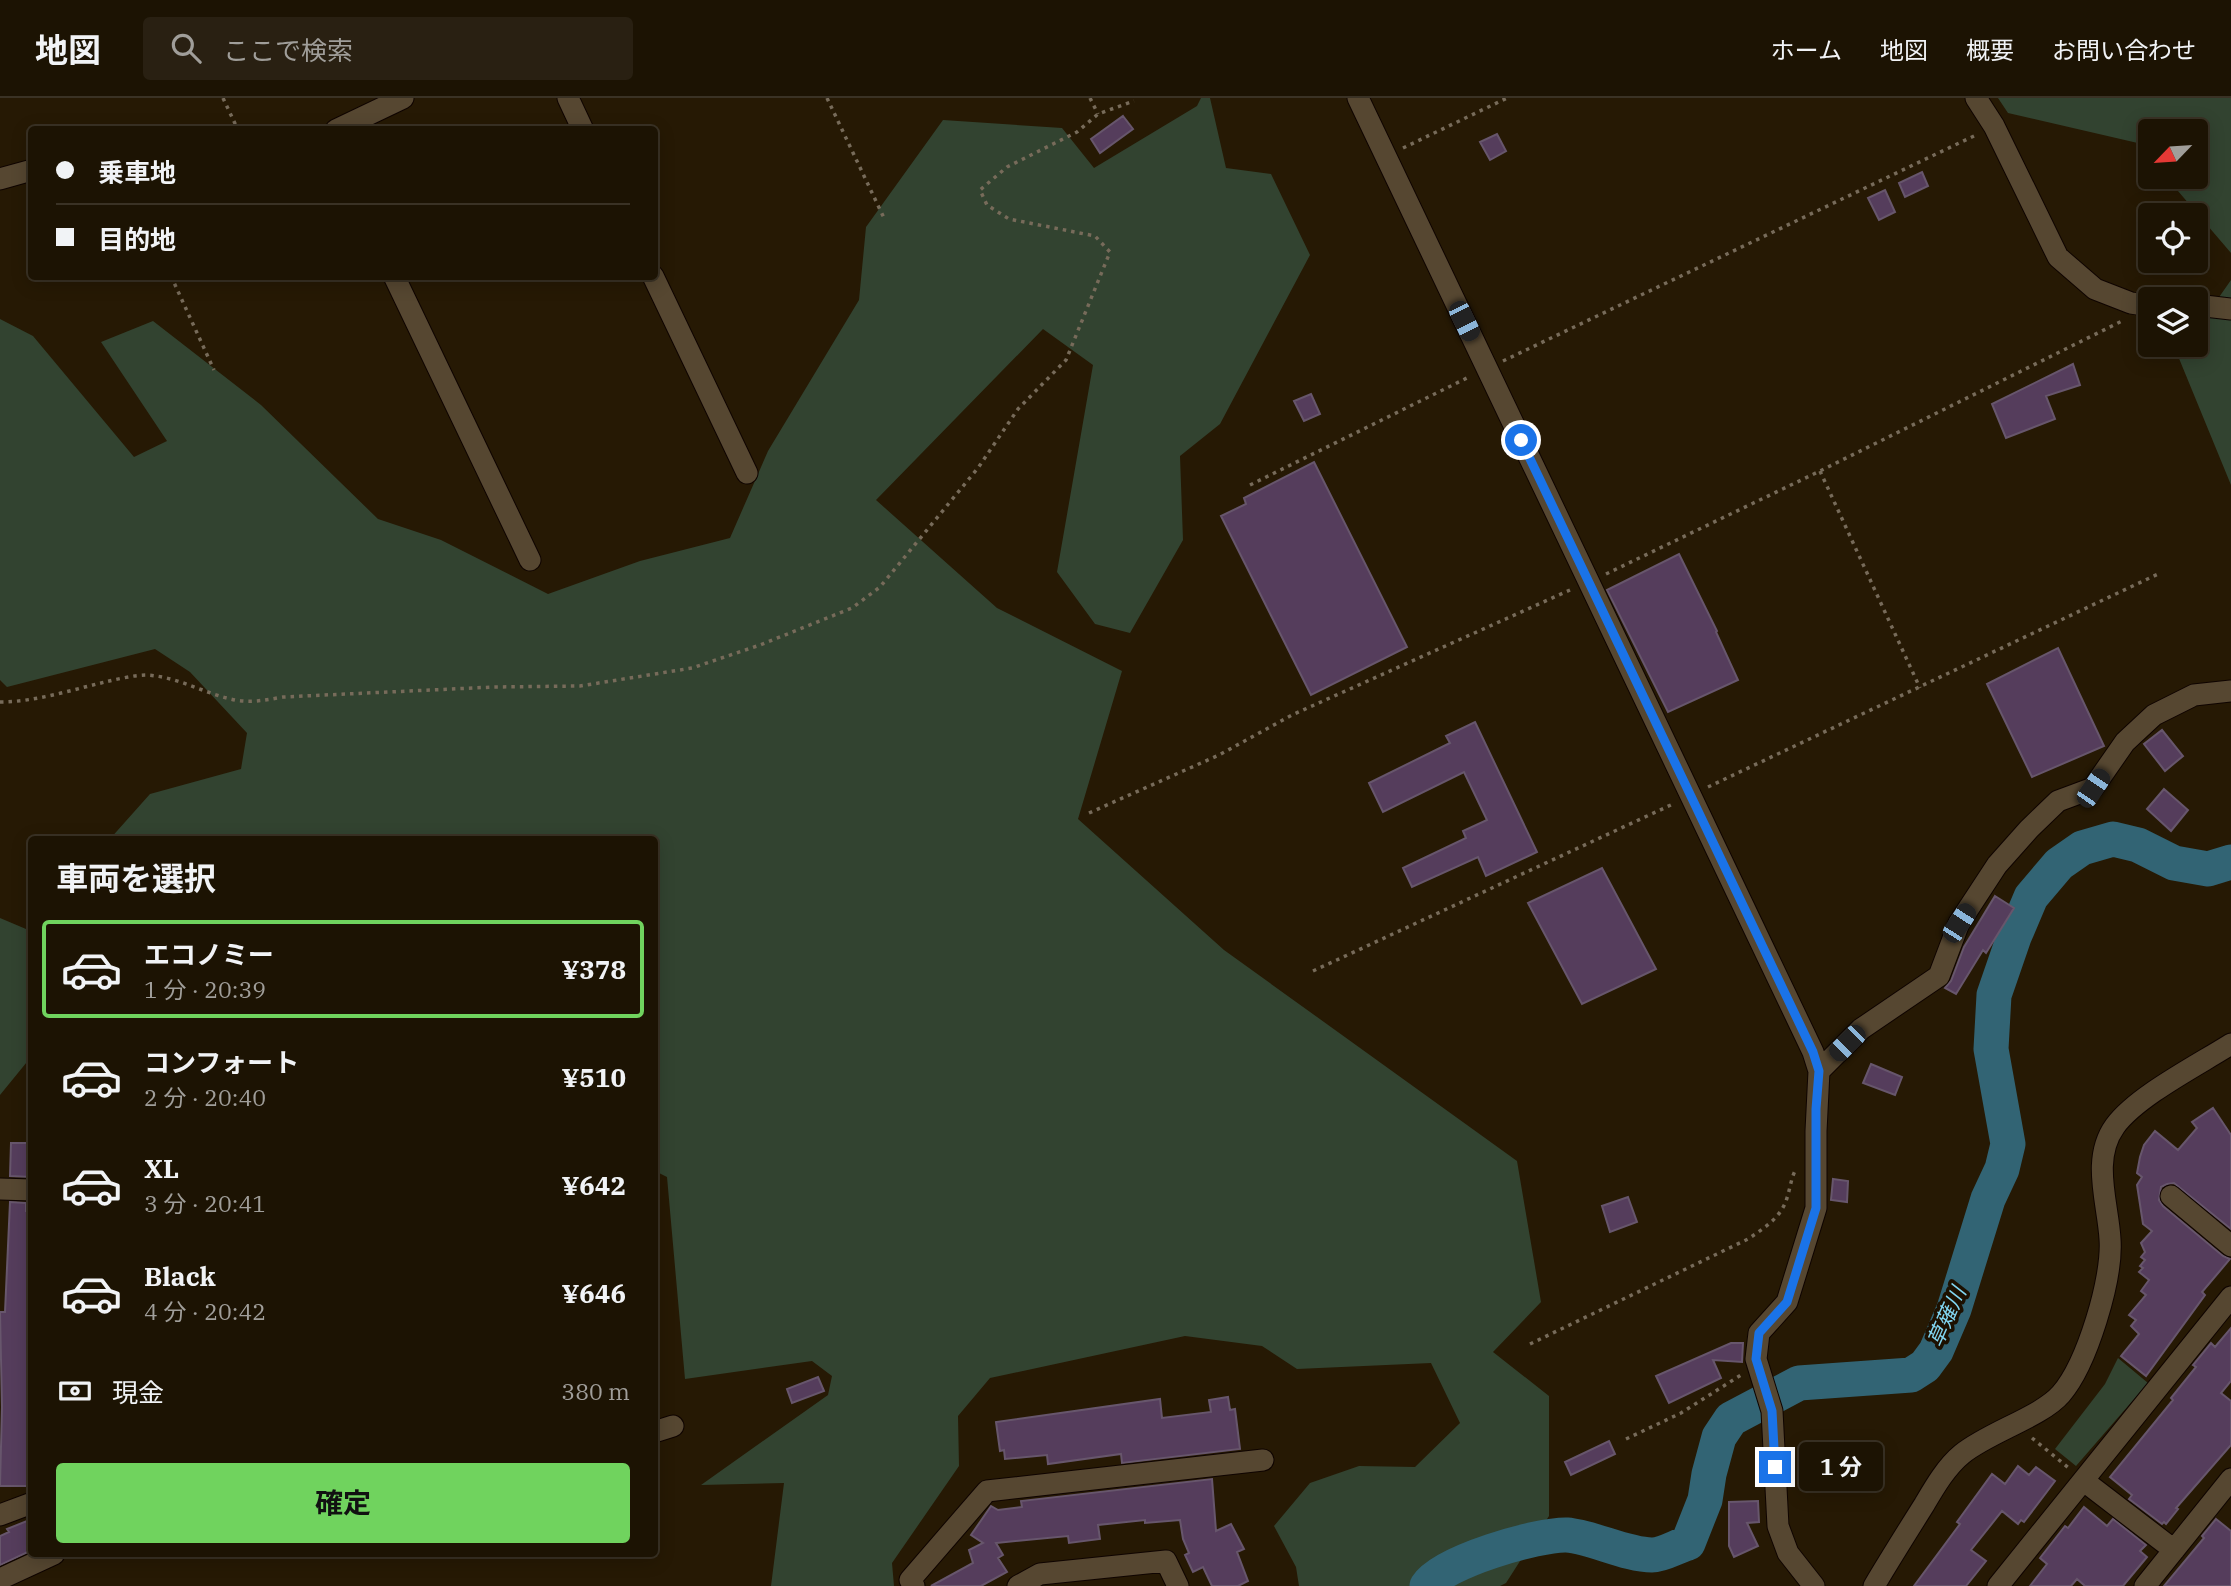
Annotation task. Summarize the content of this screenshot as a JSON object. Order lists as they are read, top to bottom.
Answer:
{
  "water": ["草薙川"],
  "north": "bottom left",
  "page": {
    "header": "地図",
    "search": "ここで検索",
    "nav": [
      "ホーム",
      "地図",
      "概要",
      "お問い合わせ"
    ],
    "banner": ["乗車地", "目的地"],
    "heading": "車両を選択",
    "list": [
      {
        "name": "エコノミー",
        "note": "1 分 · 20:39",
        "value": "¥378"
      },
      {
        "name": "コンフォート",
        "note": "2 分 · 20:40",
        "value": "¥510"
      },
      {
        "name": "XL",
        "note": "3 分 · 20:41",
        "value": "¥642"
      },
      {
        "name": "Black",
        "note": "4 分 · 20:42",
        "value": "¥646"
      }
    ],
    "pay": ["現金", "380 m"],
    "bubble": "1 分",
    "buttons": "確定"
  }
}
